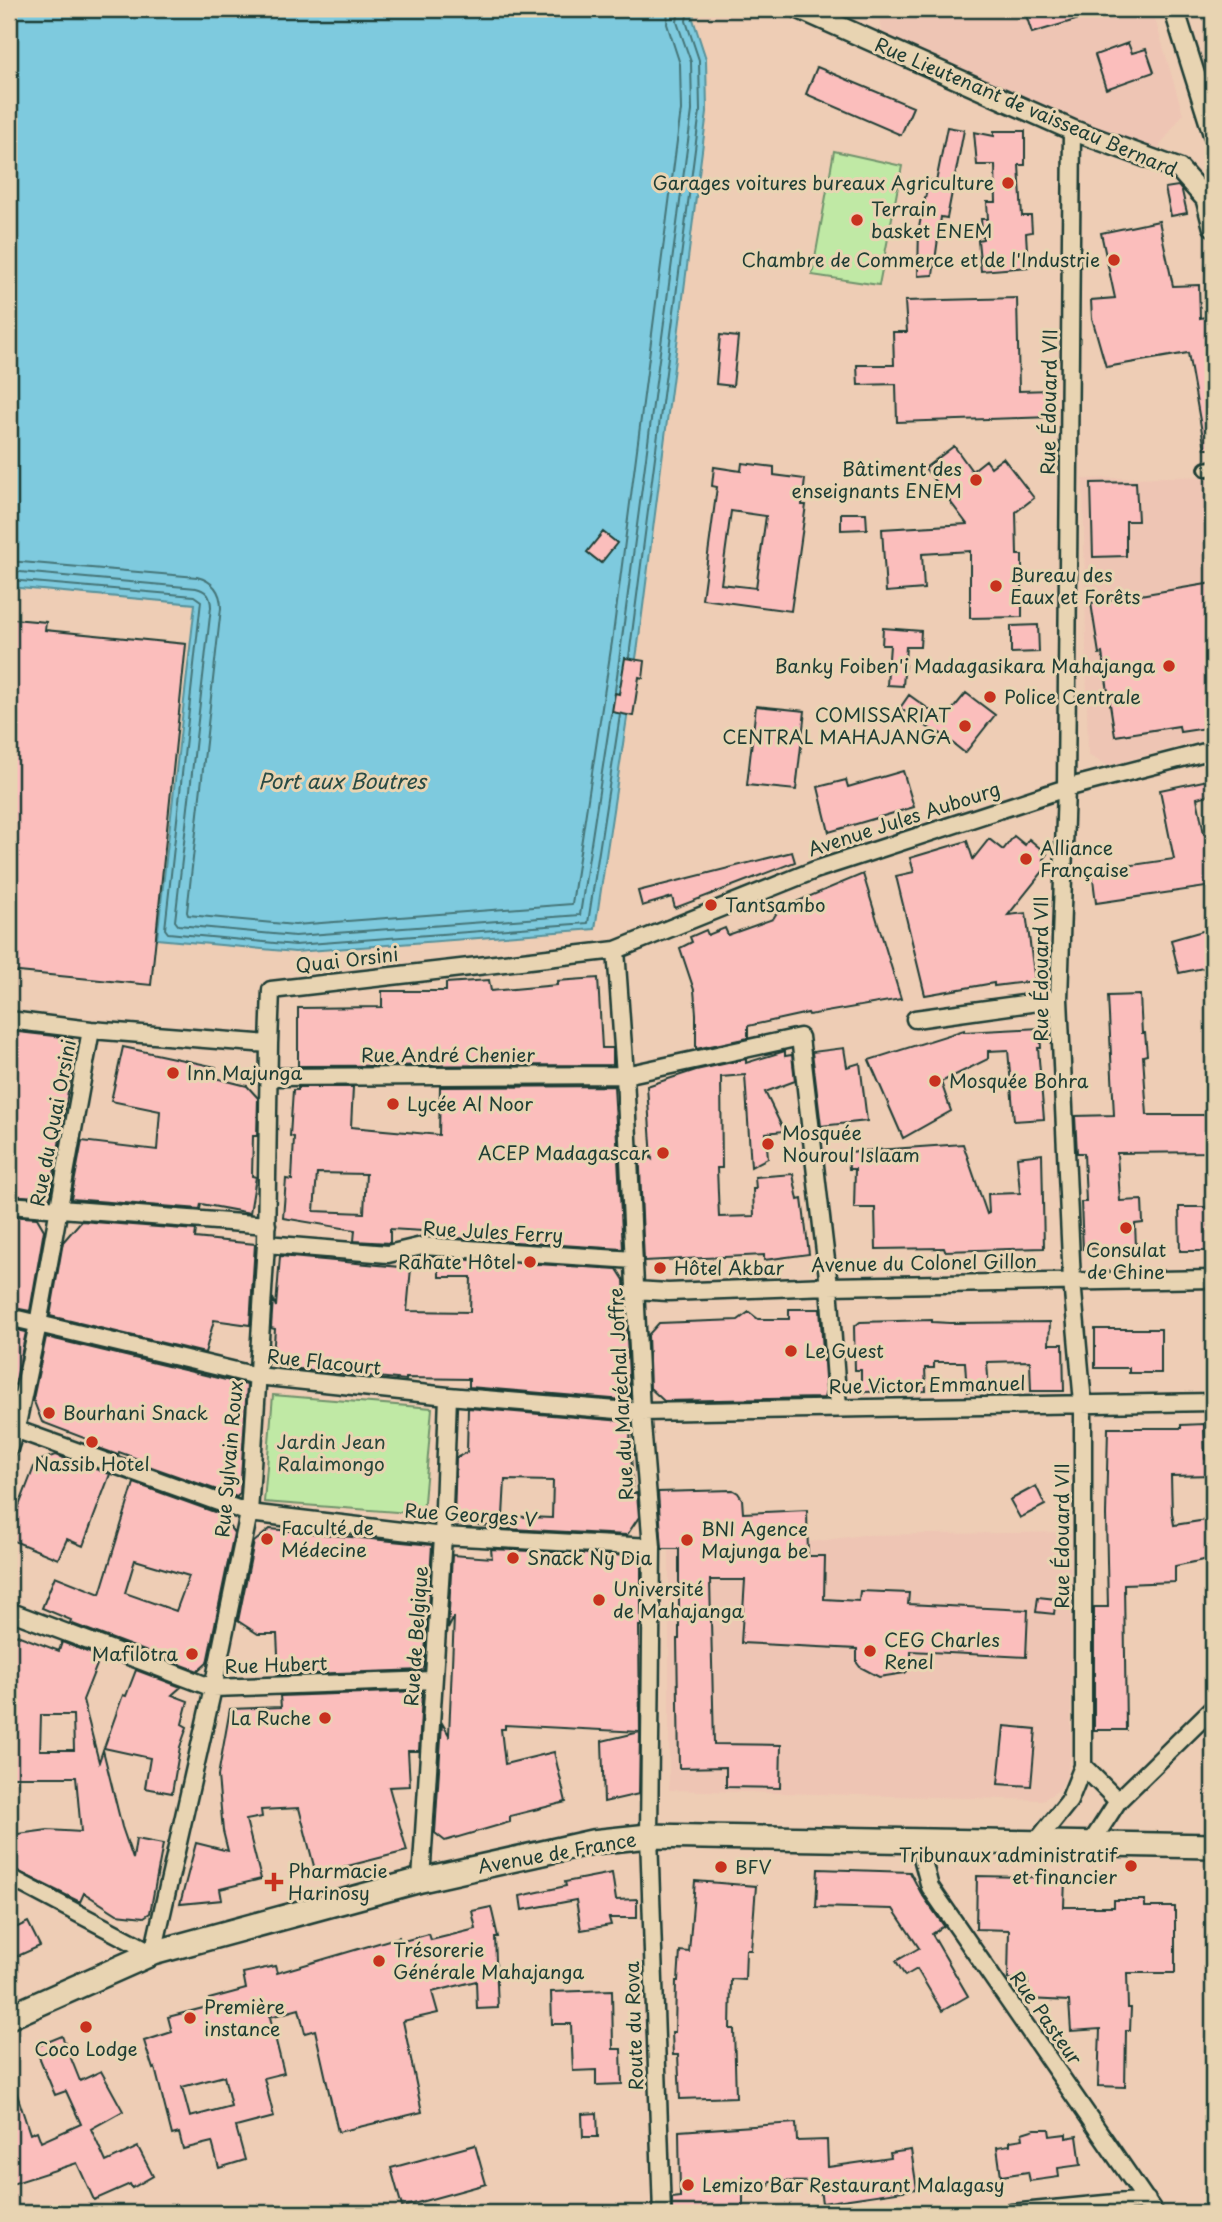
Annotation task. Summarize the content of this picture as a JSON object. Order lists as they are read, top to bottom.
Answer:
{
  "streets": {
    "main road": ["Avenue de France"],
    "street": [
      "Rue Lieutenant de vaisseau Bernard",
      "Rue Édouard VII",
      "Avenue Jules Aubourg",
      "Quai Orsini",
      "Rue André Chenier",
      "Rue du Quai Orsini",
      "Rue Jules Ferry",
      "Avenue du Colonel Gillon",
      "Rue Flacourt",
      "Rue Victor Emmanuel",
      "Rue du Maréchal Joffre",
      "Rue Sylvain Roux",
      "Rue Georges V",
      "Rue de Belgique",
      "Rue Hubert",
      "Rue Pasteur",
      "Route du Rova"
    ]
  },
  "crossings": [
    ["Rue Lieutenant de vaisseau Bernard", "Rue Édouard VII"],
    ["Rue Édouard VII", "Avenue Jules Aubourg"],
    ["Rue Édouard VII", "Avenue du Colonel Gillon"],
    ["Rue Édouard VII", "Rue Victor Emmanuel"],
    ["Avenue Jules Aubourg", "Quai Orsini"],
    ["Avenue Jules Aubourg", "Rue du Maréchal Joffre"],
    ["Quai Orsini", "Rue du Maréchal Joffre"],
    ["Quai Orsini", "Rue Sylvain Roux"],
    ["Rue André Chenier", "Avenue du Colonel Gillon"],
    ["Rue André Chenier", "Rue du Maréchal Joffre"],
    ["Rue André Chenier", "Rue Sylvain Roux"],
    ["Rue du Quai Orsini", "Rue Flacourt"],
    ["Rue du Quai Orsini", "Rue Georges V"],
    ["Rue Jules Ferry", "Rue du Maréchal Joffre"],
    ["Rue Jules Ferry", "Rue Sylvain Roux"],
    ["Avenue du Colonel Gillon", "Rue du Maréchal Joffre"],
    ["Rue Flacourt", "Rue Victor Emmanuel"],
    ["Rue Flacourt", "Rue du Maréchal Joffre"],
    ["Rue Flacourt", "Rue Sylvain Roux"],
    ["Rue Flacourt", "Rue de Belgique"],
    ["Rue Victor Emmanuel", "Rue du Maréchal Joffre"],
    ["Rue du Maréchal Joffre", "Rue Georges V"],
    ["Rue du Maréchal Joffre", "Avenue de France"],
    ["Rue du Maréchal Joffre", "Route du Rova"],
    ["Rue Sylvain Roux", "Rue Georges V"],
    ["Rue Sylvain Roux", "Rue Hubert"],
    ["Rue Sylvain Roux", "Avenue de France"],
    ["Rue Georges V", "Rue de Belgique"],
    ["Rue de Belgique", "Rue Hubert"],
    ["Rue de Belgique", "Avenue de France"],
    ["Avenue de France", "Rue Pasteur"],
    ["Avenue de France", "Route du Rova"]
  ],
  "water": ["Port aux Boutres"],
  "parks": ["Jardin Jean Ralaimongo"],
  "places": {
    "other": [
      "Garages voitures bureaux Agriculture",
      "Terrain basket ENEM",
      "Chambre de Commerce et de l'Industrie",
      "Bâtiment des enseignants ENEM",
      "Bureau des Eaux et Forêts",
      "Banky Foiben'i Madagasikara Mahajanga",
      "Police Centrale",
      "COMISSARIAT CENTRAL MAHAJANGA",
      "Alliance Française",
      "Tantsambo",
      "Inn Majunga",
      "Mosquée Bohra",
      "Lycée Al Noor",
      "Mosquée Nouroul Islaam",
      "ACEP Madagascar",
      "Consulat de Chine",
      "Rahate Hôtel",
      "Hôtel Akbar",
      "Le Guest",
      "Bourhani Snack",
      "Nassib Hotel",
      "Faculté de Médecine",
      "BNI Agence Majunga be",
      "Snack Ny Dia",
      "Université de Mahajanga",
      "CEG Charles Renel",
      "Mafilotra",
      "La Ruche",
      "Tribunaux administratif et financier",
      "BFV",
      "Trésorerie Générale Mahajanga",
      "Première instance",
      "Coco Lodge",
      "Lemizo Bar Restaurant Malagasy"
    ],
    "health": ["Pharmacie Harinosy"]
  }
}
